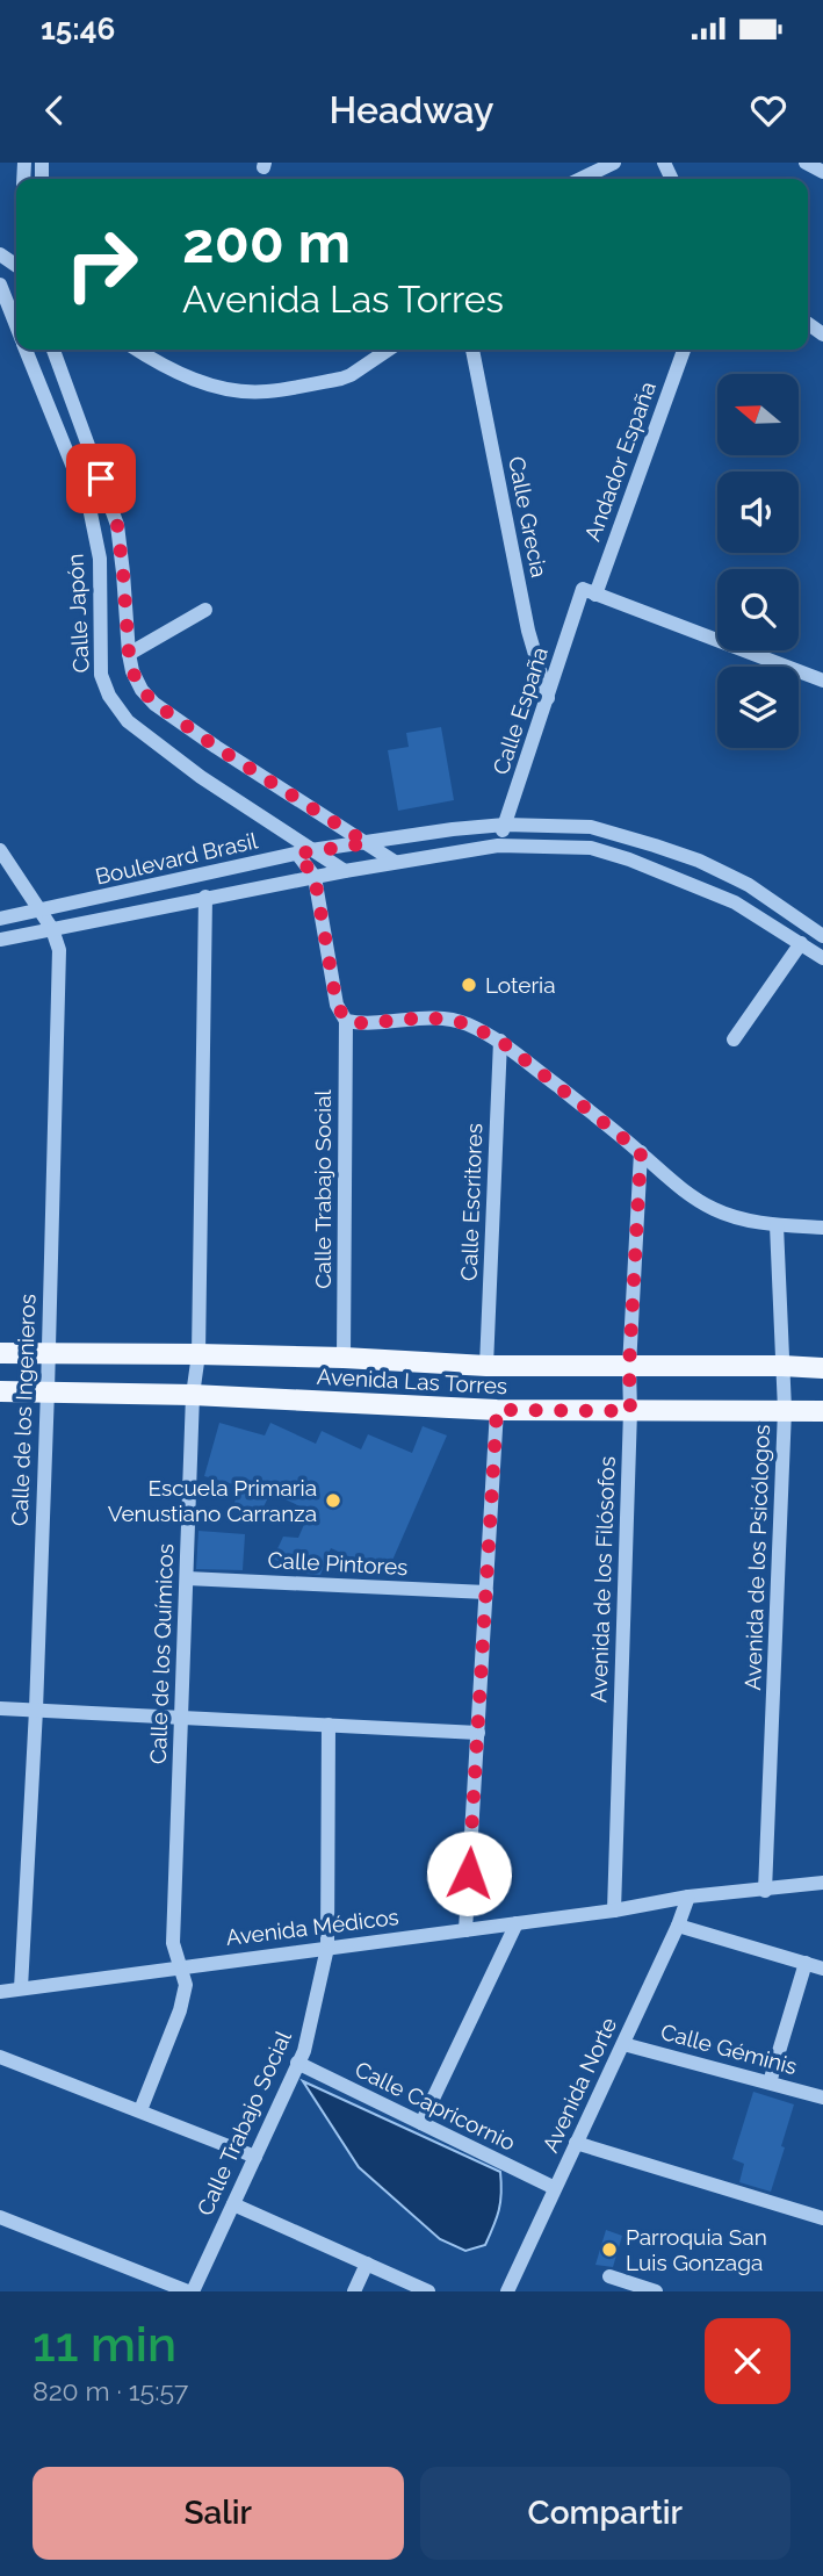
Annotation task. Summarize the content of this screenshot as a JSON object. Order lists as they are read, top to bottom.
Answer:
{
  "streets": {
    "main road": ["Avenida Las Torres"],
    "street": [
      "Andador España",
      "Calle Grecia",
      "Calle Japón",
      "Calle España",
      "Boulevard Brasil",
      "Calle Trabajo Social",
      "Calle Escritores",
      "Calle de los Ingenieros",
      "Avenida de los Psicólogos",
      "Calle Pintores",
      "Avenida de los Filósofos",
      "Calle de los Químicos",
      "Avenida Médicos",
      "Calle Géminis",
      "Avenida Norte",
      "Calle Capricornio"
    ]
  },
  "crossings": [
    ["Andador España", "Calle España"],
    ["Calle Grecia", "Calle España"],
    ["Calle Japón", "Boulevard Brasil"],
    ["Calle España", "Boulevard Brasil"],
    ["Boulevard Brasil", "Calle Trabajo Social"],
    ["Boulevard Brasil", "Calle de los Ingenieros"],
    ["Boulevard Brasil", "Calle de los Químicos"],
    ["Calle Trabajo Social", "Avenida Las Torres"],
    ["Calle Trabajo Social", "Avenida Médicos"],
    ["Calle Trabajo Social", "Calle Capricornio"],
    ["Calle Escritores", "Avenida Las Torres"],
    ["Avenida Las Torres", "Calle de los Ingenieros"],
    ["Avenida Las Torres", "Avenida de los Psicólogos"],
    ["Avenida Las Torres", "Avenida de los Filósofos"],
    ["Avenida Las Torres", "Calle de los Químicos"],
    ["Calle de los Ingenieros", "Avenida Médicos"],
    ["Avenida de los Psicólogos", "Avenida Médicos"],
    ["Calle Pintores", "Calle de los Químicos"],
    ["Avenida de los Filósofos", "Avenida Médicos"],
    ["Calle de los Químicos", "Avenida Médicos"],
    ["Avenida Médicos", "Avenida Norte"],
    ["Calle Géminis", "Avenida Norte"],
    ["Avenida Norte", "Calle Capricornio"]
  ],
  "places": ["Loteria", "Escuela Primaria Venustiano Carranza", "Parroquia San Luis Gonzaga"],
  "north": "left",
  "page": {
    "status": "15:46",
    "header": "Headway",
    "turn": ["200 m", "Avenida Las Torres"],
    "heading": ["11 min", "820 m · 15:57"],
    "buttons": ["Salir", "Compartir"]
  }
}
